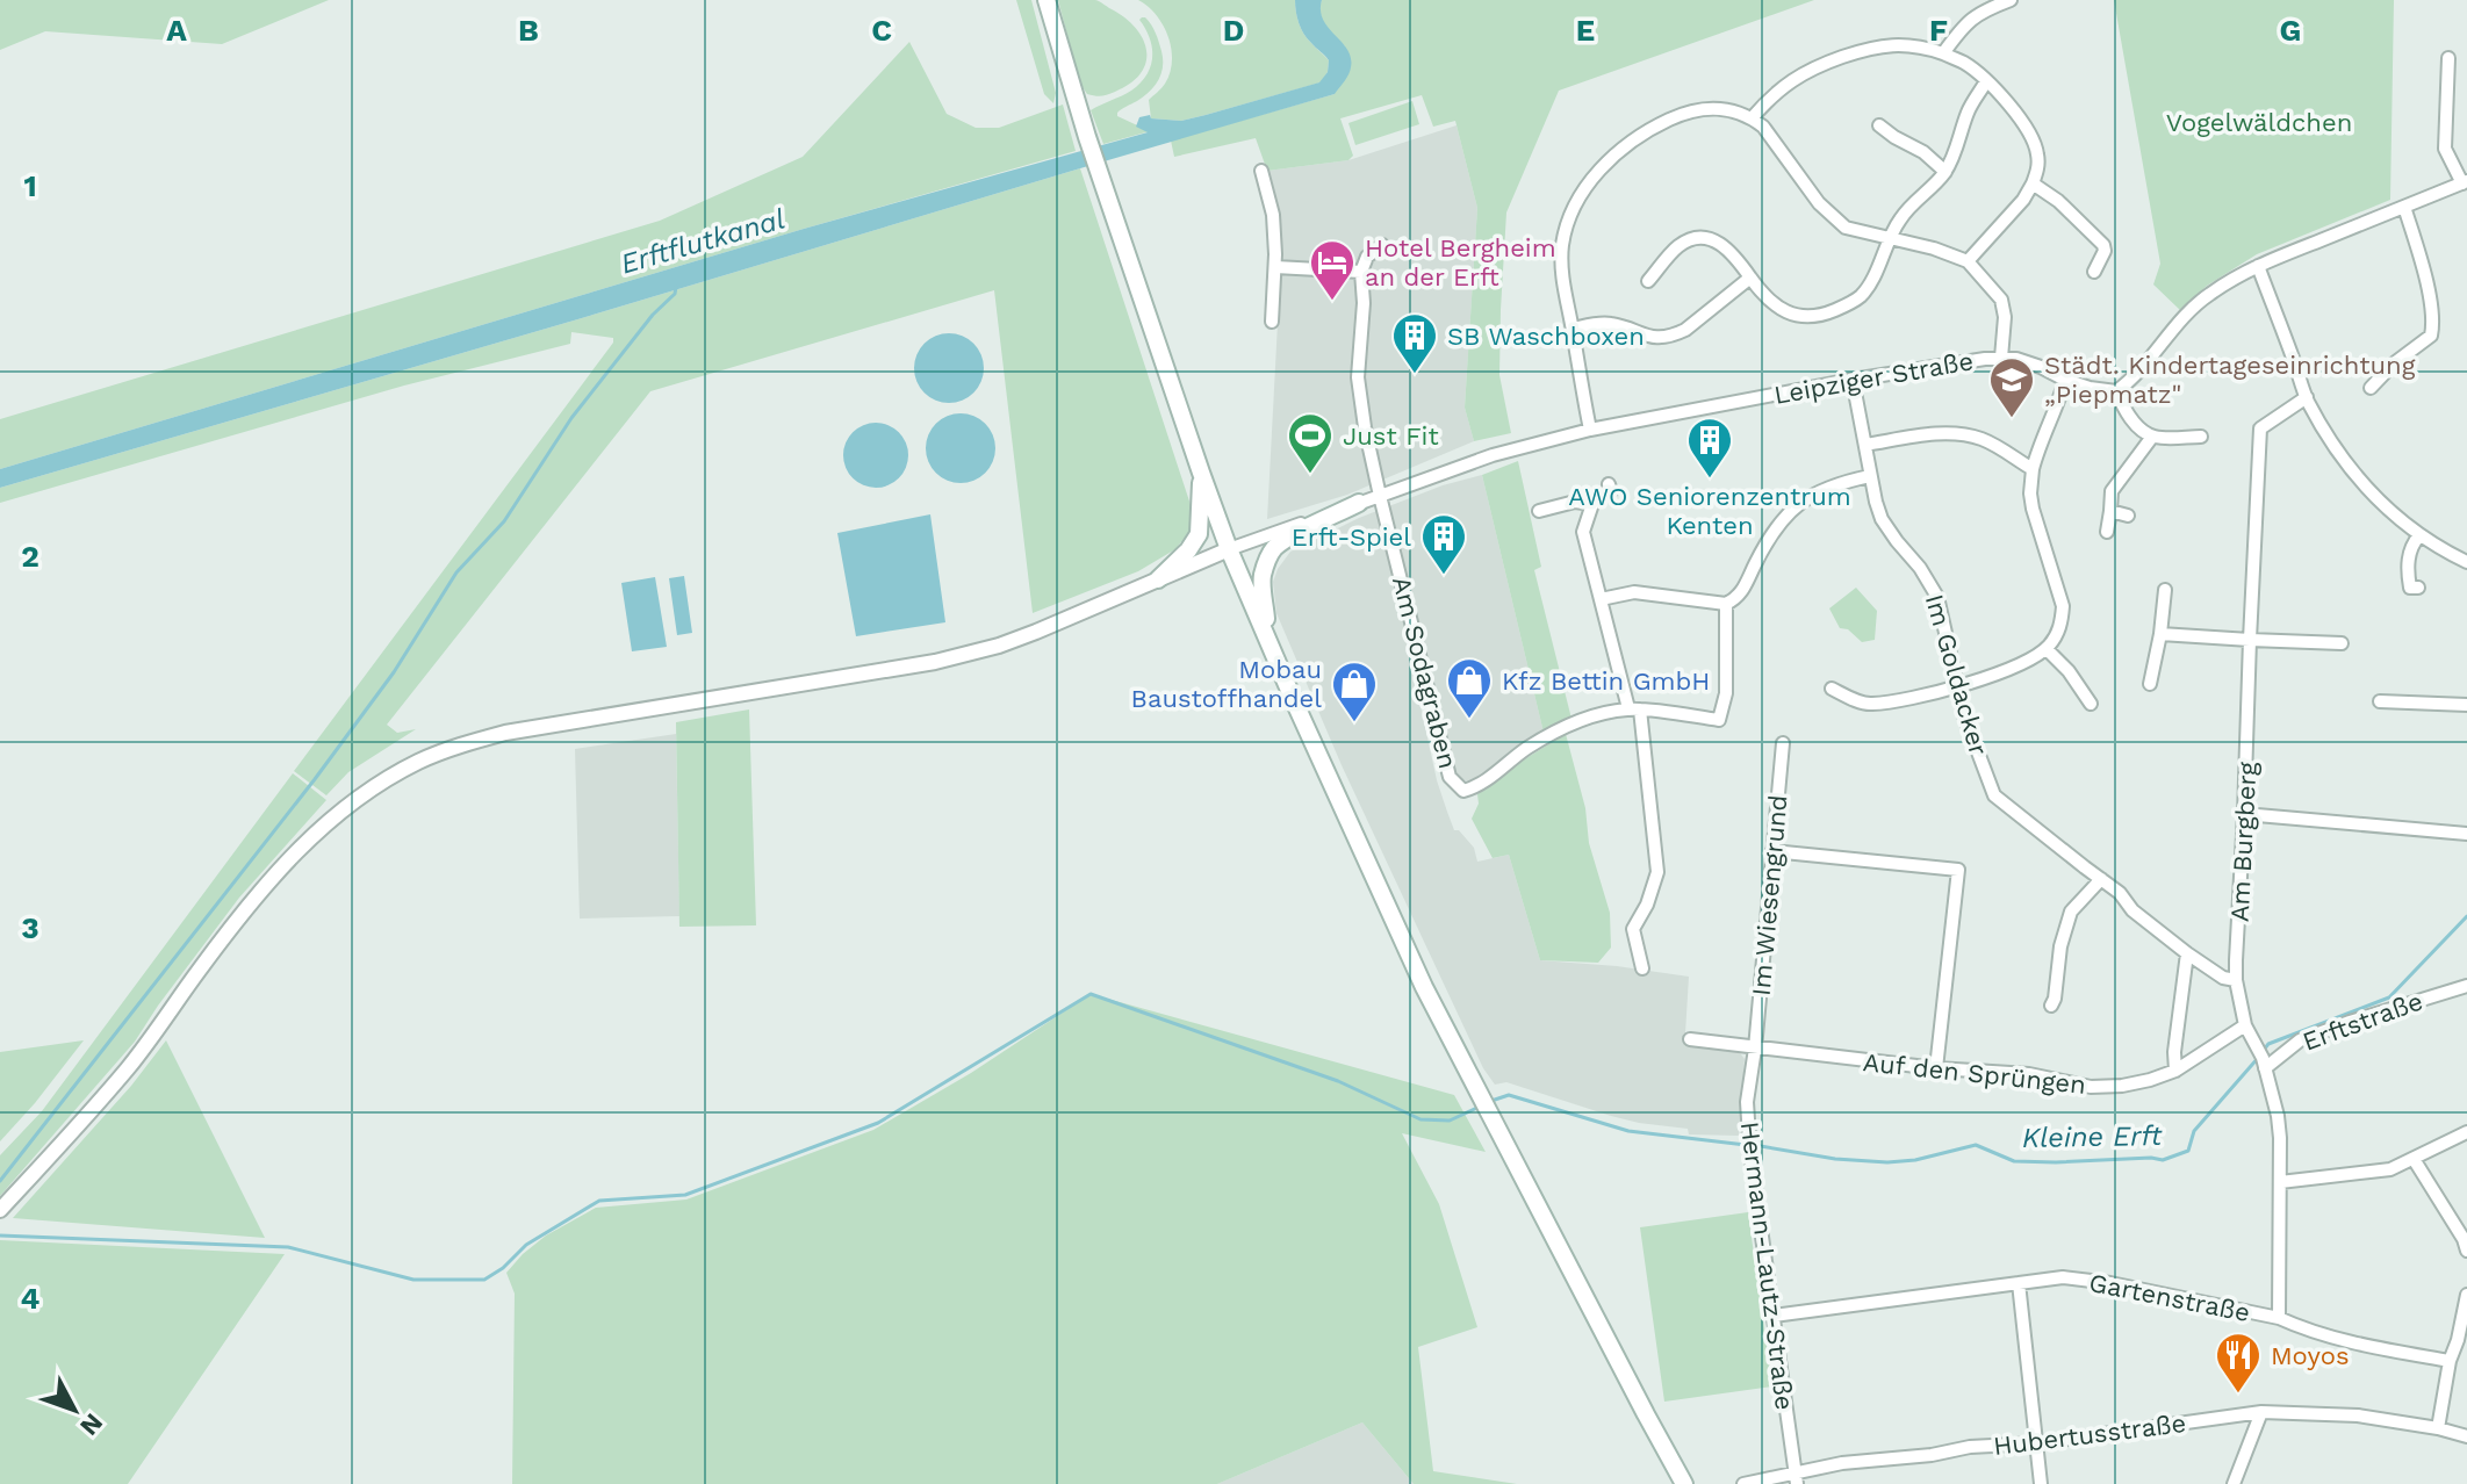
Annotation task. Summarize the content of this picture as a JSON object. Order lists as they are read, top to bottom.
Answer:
{
  "streets": {
    "street": [
      "Leipziger Straße",
      "Am Sodagraben",
      "Im Goldacker",
      "Am Burgberg",
      "Im Wiesengrund",
      "Erftstraße",
      "Auf den Sprüngen",
      "Hermann-Lautz-Straße",
      "Gartenstraße",
      "Hubertusstraße"
    ]
  },
  "crossings": [
    ["Leipziger Straße", "Am Sodagraben"],
    ["Leipziger Straße", "Im Goldacker"],
    ["Im Goldacker", "Am Burgberg"],
    ["Am Burgberg", "Erftstraße"],
    ["Am Burgberg", "Auf den Sprüngen"],
    ["Am Burgberg", "Gartenstraße"],
    ["Im Wiesengrund", "Auf den Sprüngen"],
    ["Im Wiesengrund", "Hermann-Lautz-Straße"],
    ["Auf den Sprüngen", "Hermann-Lautz-Straße"],
    ["Hermann-Lautz-Straße", "Gartenstraße"],
    ["Hermann-Lautz-Straße", "Hubertusstraße"]
  ],
  "water": ["Erftflutkanal", "Kleine Erft"],
  "parks": ["Vogelwäldchen"],
  "places": {
    "hotel": ["Hotel Bergheim an der Erft"],
    "building": ["SB Waschboxen", "AWO Seniorenzentrum Kenten", "Erft-Spiel"],
    "school or university": ["Städt. Kindertageseinrichtung „Piepmatz\""],
    "sports": ["Just Fit"],
    "shop": ["Kfz Bettin GmbH", "Mobau Baustoffhandel"],
    "restaurant": ["Moyos"]
  },
  "north": "bottom right",
  "grid": {
    "columns": [
      "A",
      "B",
      "C",
      "D",
      "E",
      "F",
      "G"
    ],
    "rows": [
      "1",
      "2",
      "3",
      "4"
    ]
  }
}
